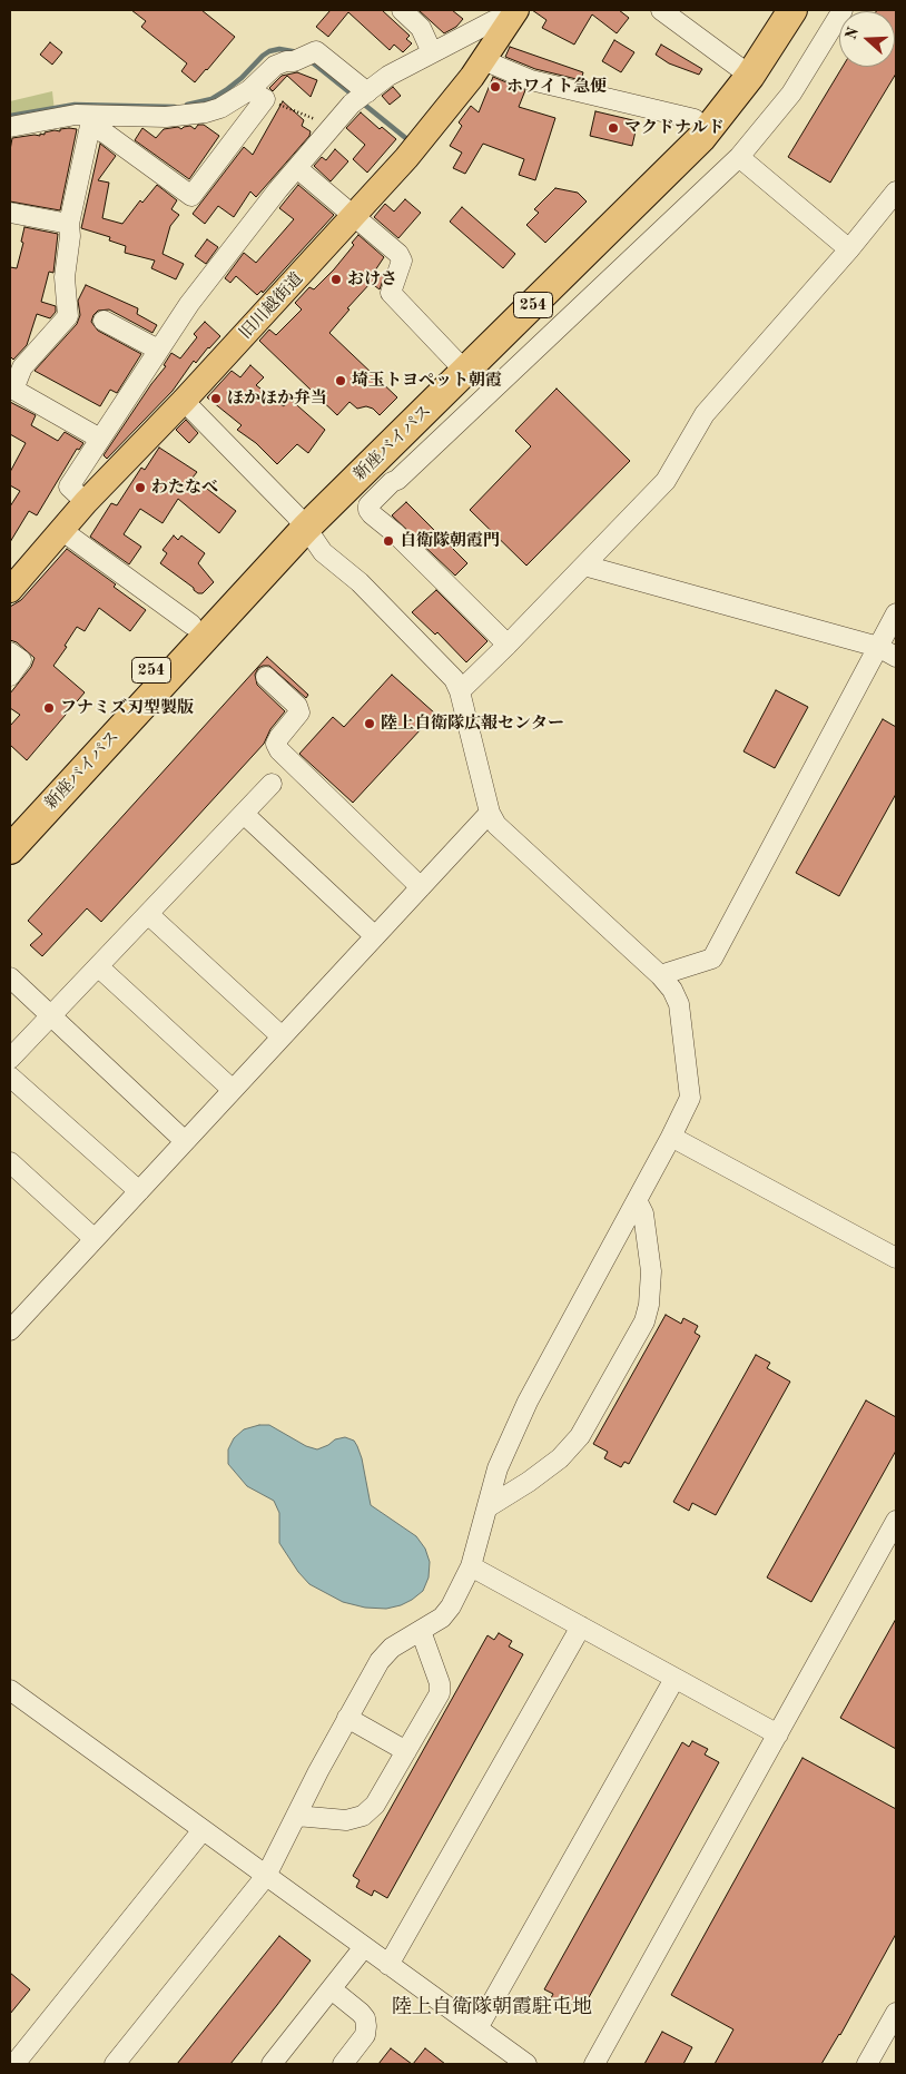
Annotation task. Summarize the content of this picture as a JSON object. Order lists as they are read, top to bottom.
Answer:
{
  "streets": {
    "highway": ["254", "新座バイパス"],
    "main road": ["旧川越街道"]
  },
  "districts": ["陸上自衛隊朝霞駐屯地"],
  "places": [
    "ホワイト急便",
    "マクドナルド",
    "おけさ",
    "埼玉トヨペット朝霞",
    "ほかほか弁当",
    "わたなべ",
    "自衛隊朝霞門",
    "フナミズ刃型製版",
    "陸上自衛隊広報センター"
  ],
  "north": "left"
}
